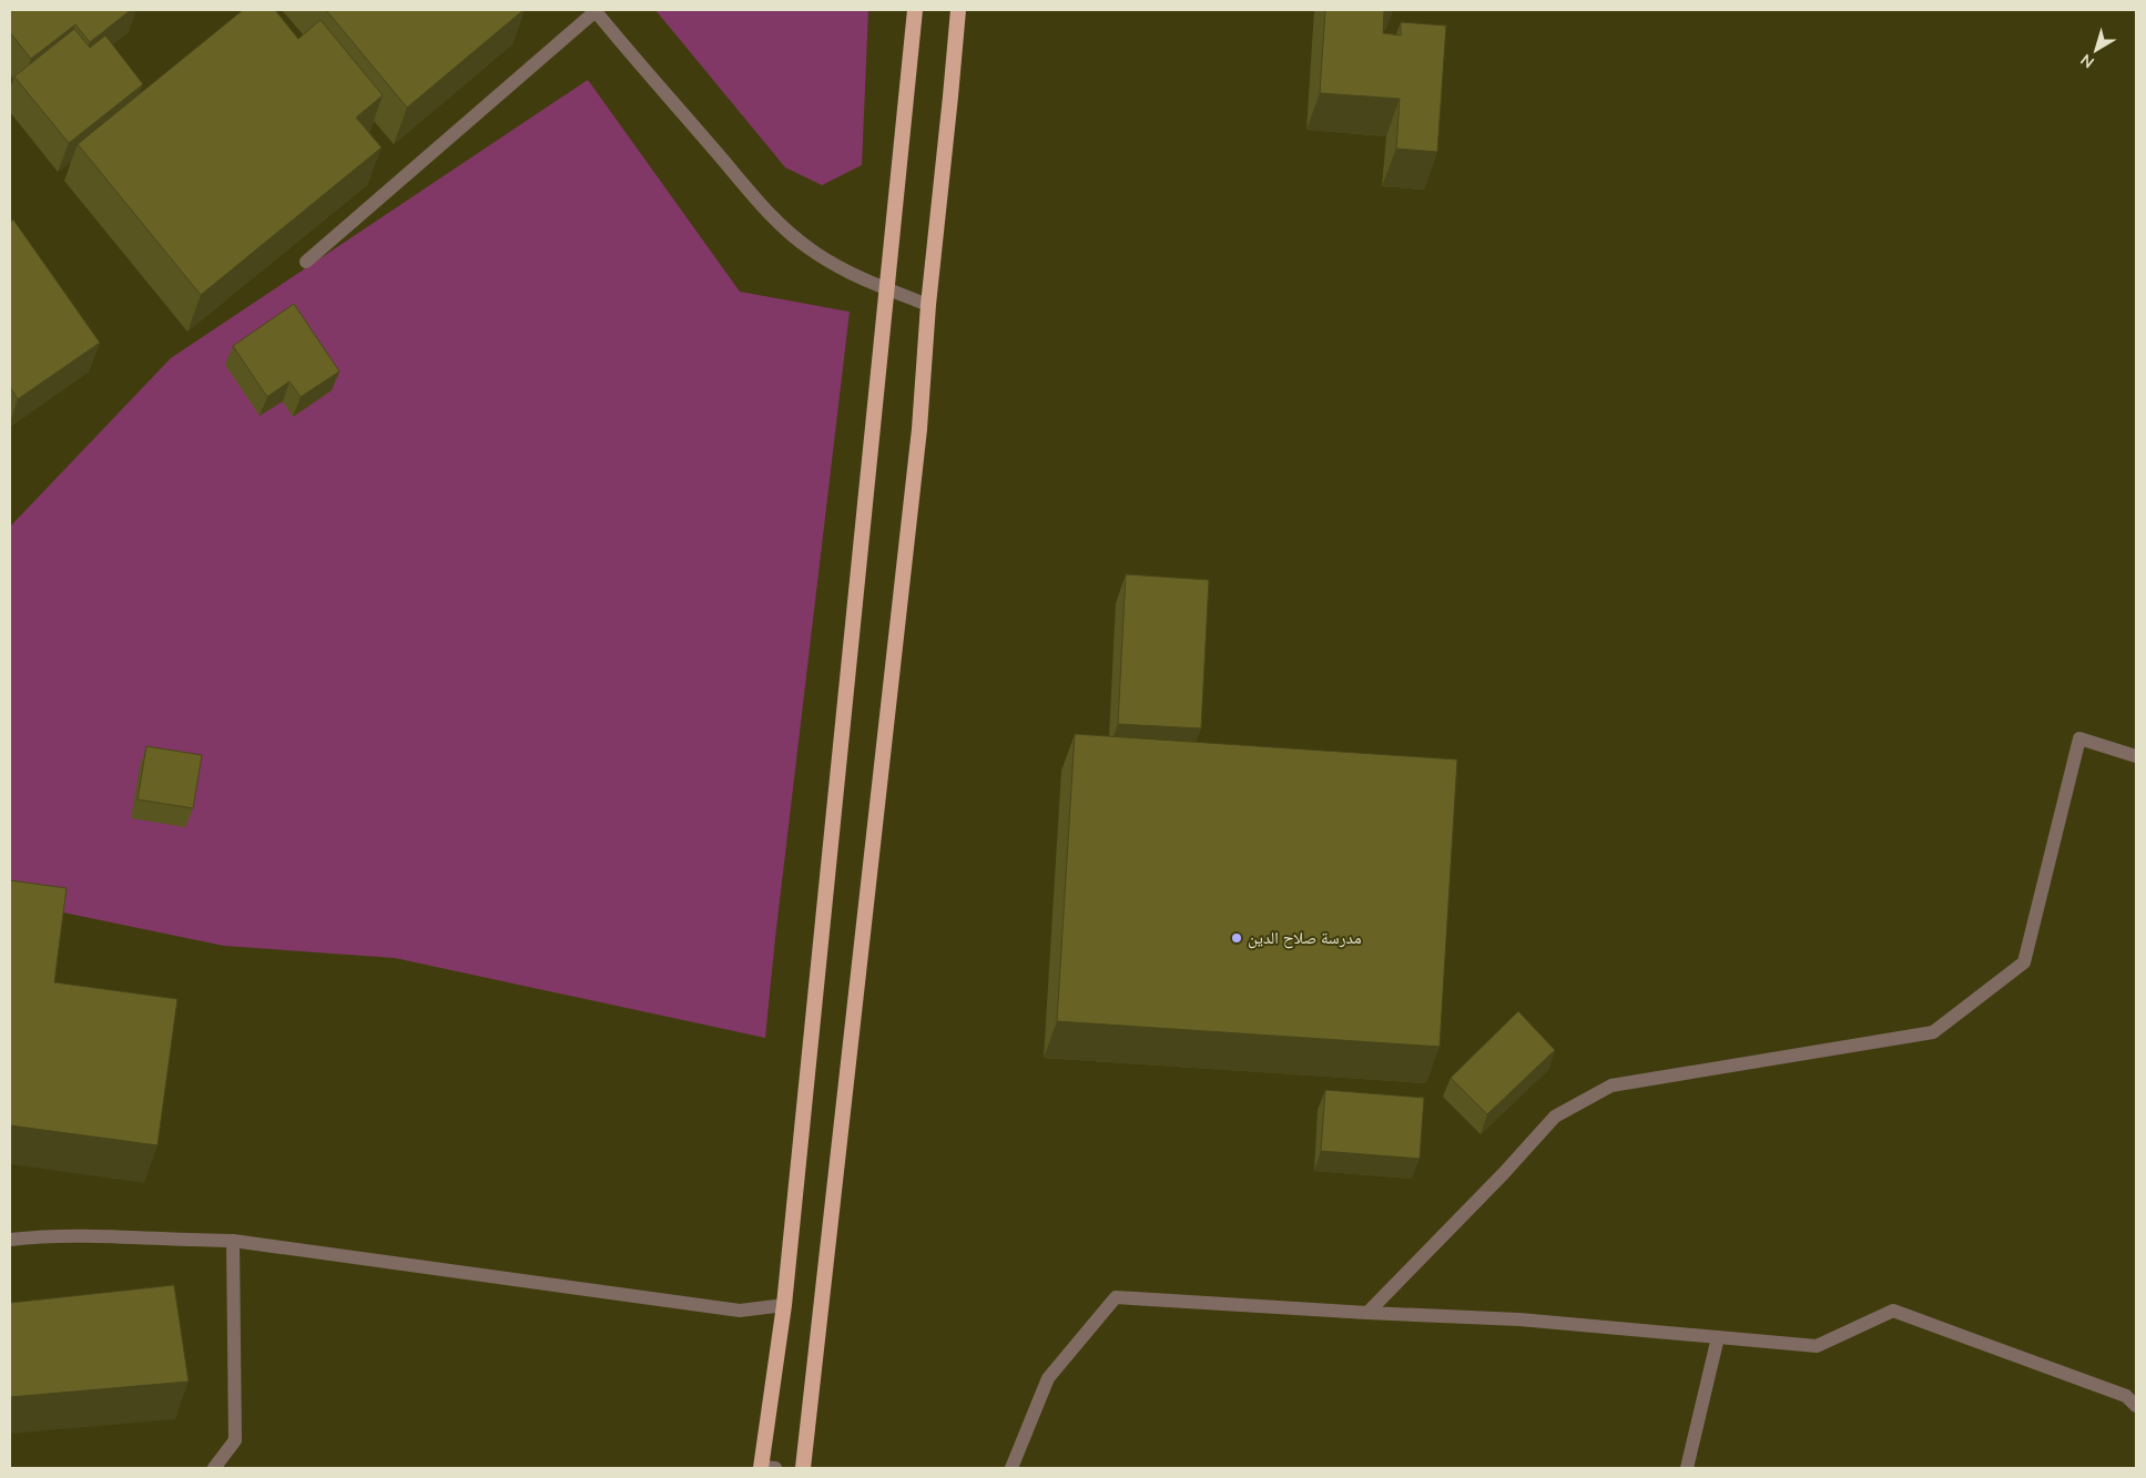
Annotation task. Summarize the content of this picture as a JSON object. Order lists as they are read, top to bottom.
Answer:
{
  "places": ["مدرسة صلاح الدين"],
  "north": "bottom left"
}
